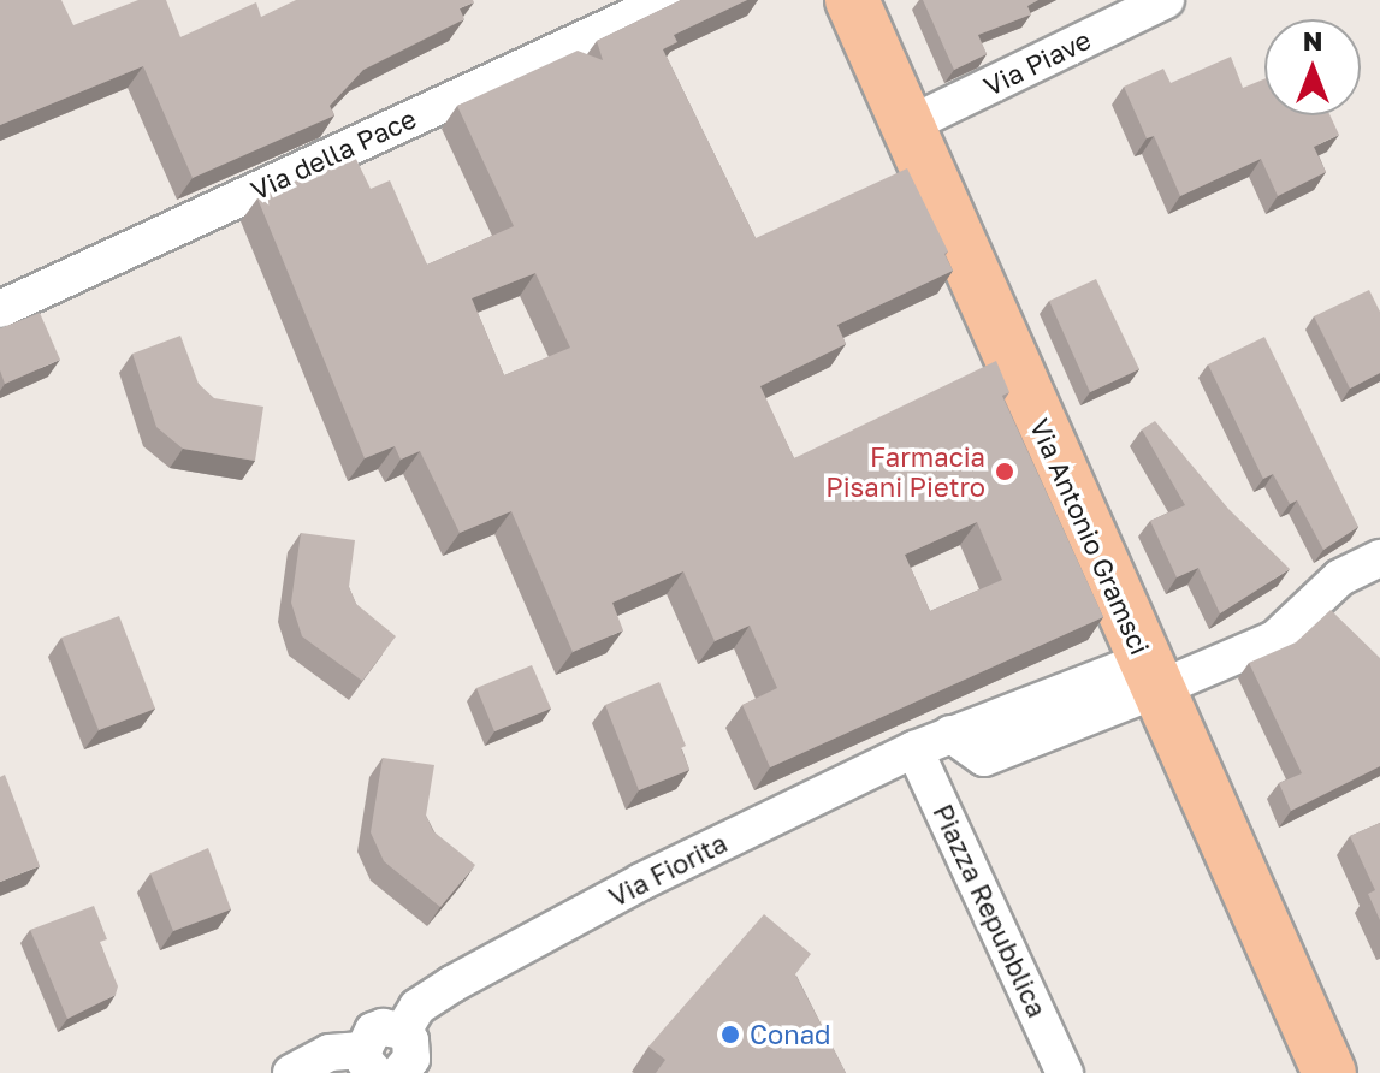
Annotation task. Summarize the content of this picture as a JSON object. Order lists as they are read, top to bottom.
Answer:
{
  "streets": {
    "main road": ["Via Antonio Gramsci"],
    "street": [
      "Via Piave",
      "Via della Pace",
      "Via Fiorita",
      "Piazza Repubblica"
    ]
  },
  "crossings": [
    ["Via Piave", "Via Antonio Gramsci"],
    ["Via Antonio Gramsci", "Via Fiorita"],
    ["Via Fiorita", "Piazza Repubblica"]
  ],
  "places": ["Farmacia Pisani Pietro", "Conad"],
  "north": "top"
}
